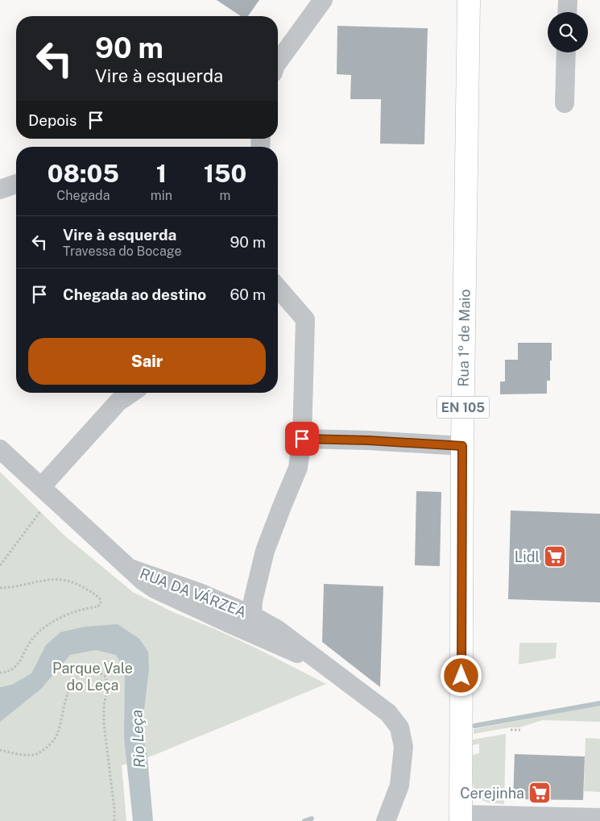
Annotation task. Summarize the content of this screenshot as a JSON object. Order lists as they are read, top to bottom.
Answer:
{
  "streets": {
    "main road": ["Rua 1º de Maio", "EN 105"],
    "street": ["RUA DA VÁRZEA"]
  },
  "water": ["Rio Leça"],
  "parks": ["Parque Vale do Leça"],
  "places": {
    "supermarket": ["Lidl", "Cerejinha"]
  },
  "page": {
    "turn": ["90 m", "Vire à esquerda"],
    "then": "Depois",
    "eta": [
      "08:05",
      "Chegada",
      "1",
      "min",
      "150",
      "m"
    ],
    "list": [
      {
        "name": "Vire à esquerda",
        "note": "Travessa do Bocage",
        "value": "90 m"
      },
      {
        "name": "Chegada ao destino",
        "value": "60 m"
      }
    ],
    "buttons": "Sair"
  }
}
